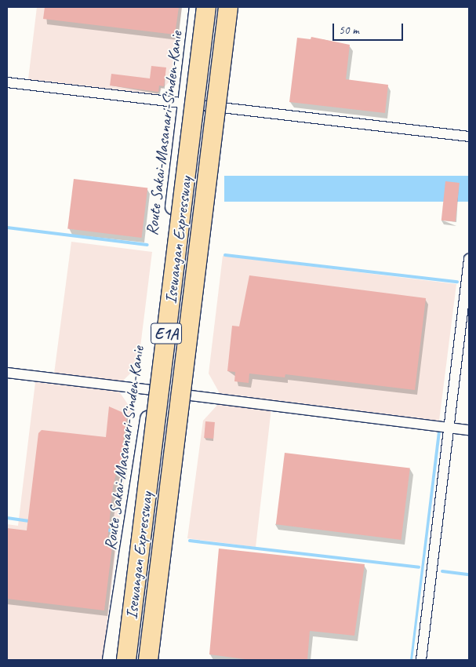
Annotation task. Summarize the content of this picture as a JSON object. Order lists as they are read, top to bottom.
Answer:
{
  "streets": {
    "highway": ["Isewangan Expressway", "E1A"],
    "main road": ["Route Sakai-Masanari-Sinden-Kanie"]
  },
  "scale_bar": "50 m"
}
